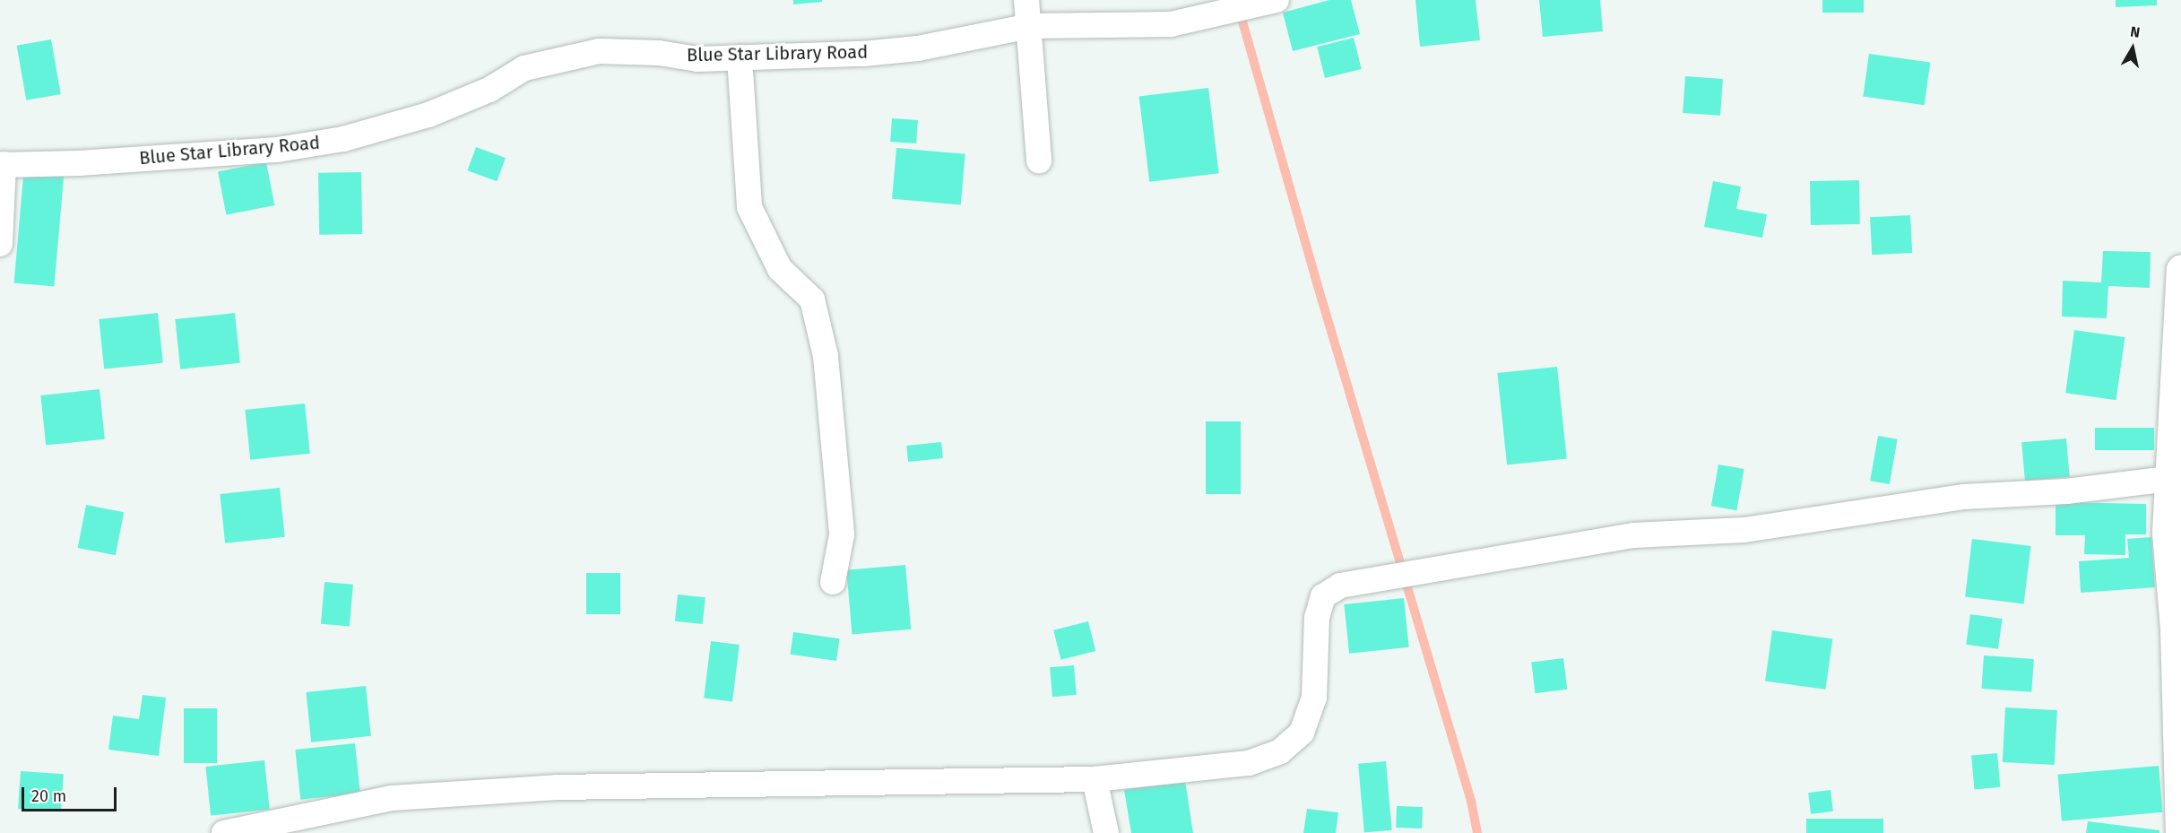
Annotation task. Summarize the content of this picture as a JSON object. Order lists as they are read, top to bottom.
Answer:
{
  "streets": {
    "street": ["Blue Star Library Road"]
  },
  "scale_bar": "20 m",
  "north": "top"
}
